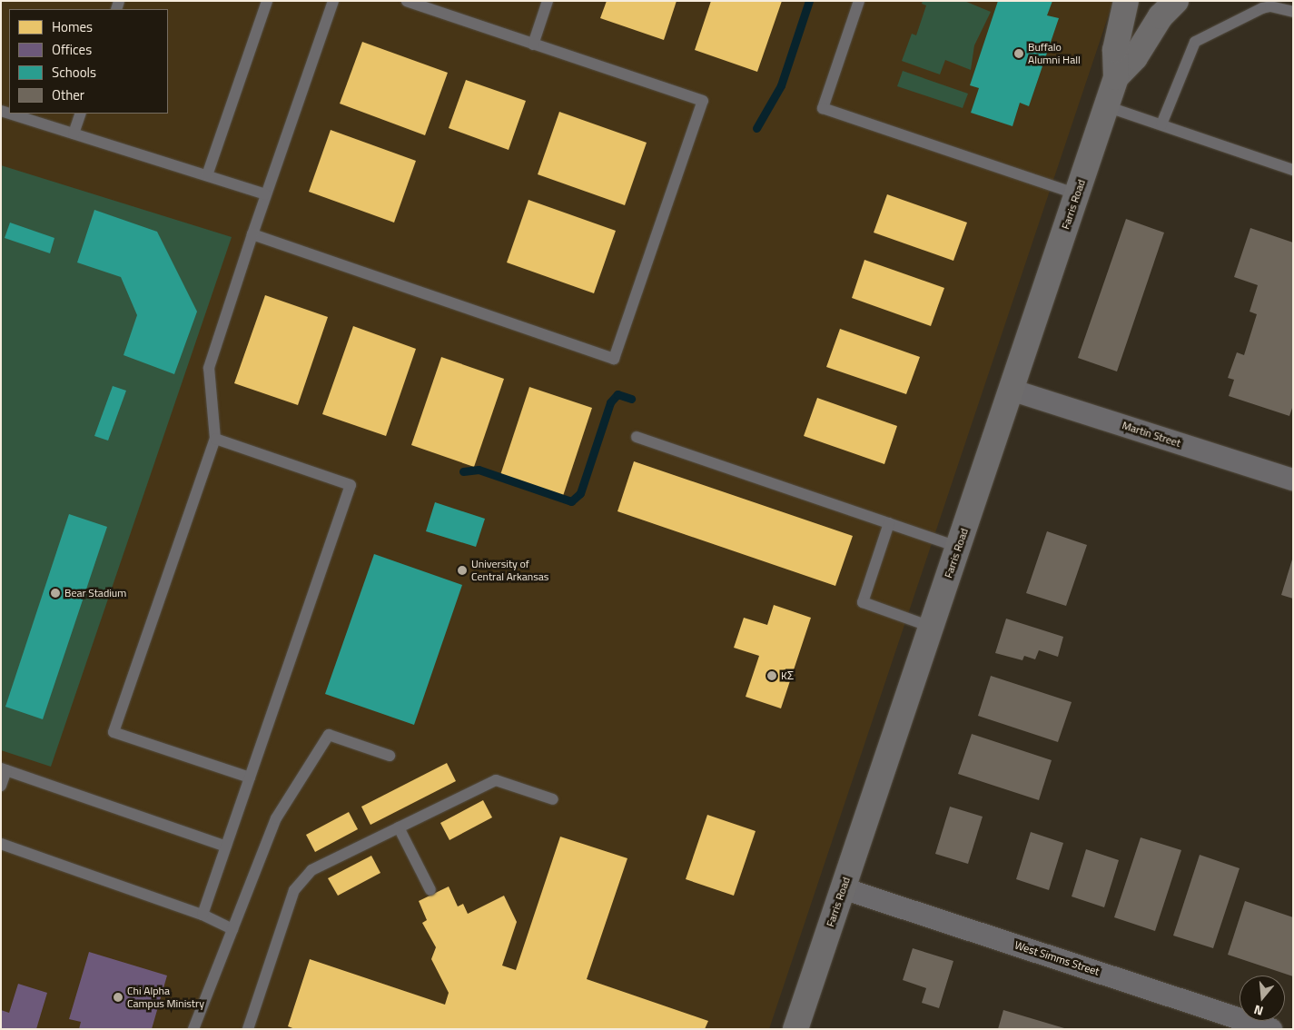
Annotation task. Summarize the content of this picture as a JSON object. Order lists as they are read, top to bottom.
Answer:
{
  "streets": {
    "street": ["Farris Road", "Martin Street", "West Simms Street"]
  },
  "crossings": [
    ["Farris Road", "Martin Street"],
    ["Farris Road", "West Simms Street"]
  ],
  "places": [
    "Buffalo Alumni Hall",
    "University of Central Arkansas",
    "Bear Stadium",
    "KΣ",
    "Chi Alpha Campus Ministry"
  ],
  "legend": [
    "Homes",
    "Offices",
    "Schools",
    "Other"
  ],
  "north": "bottom"
}
